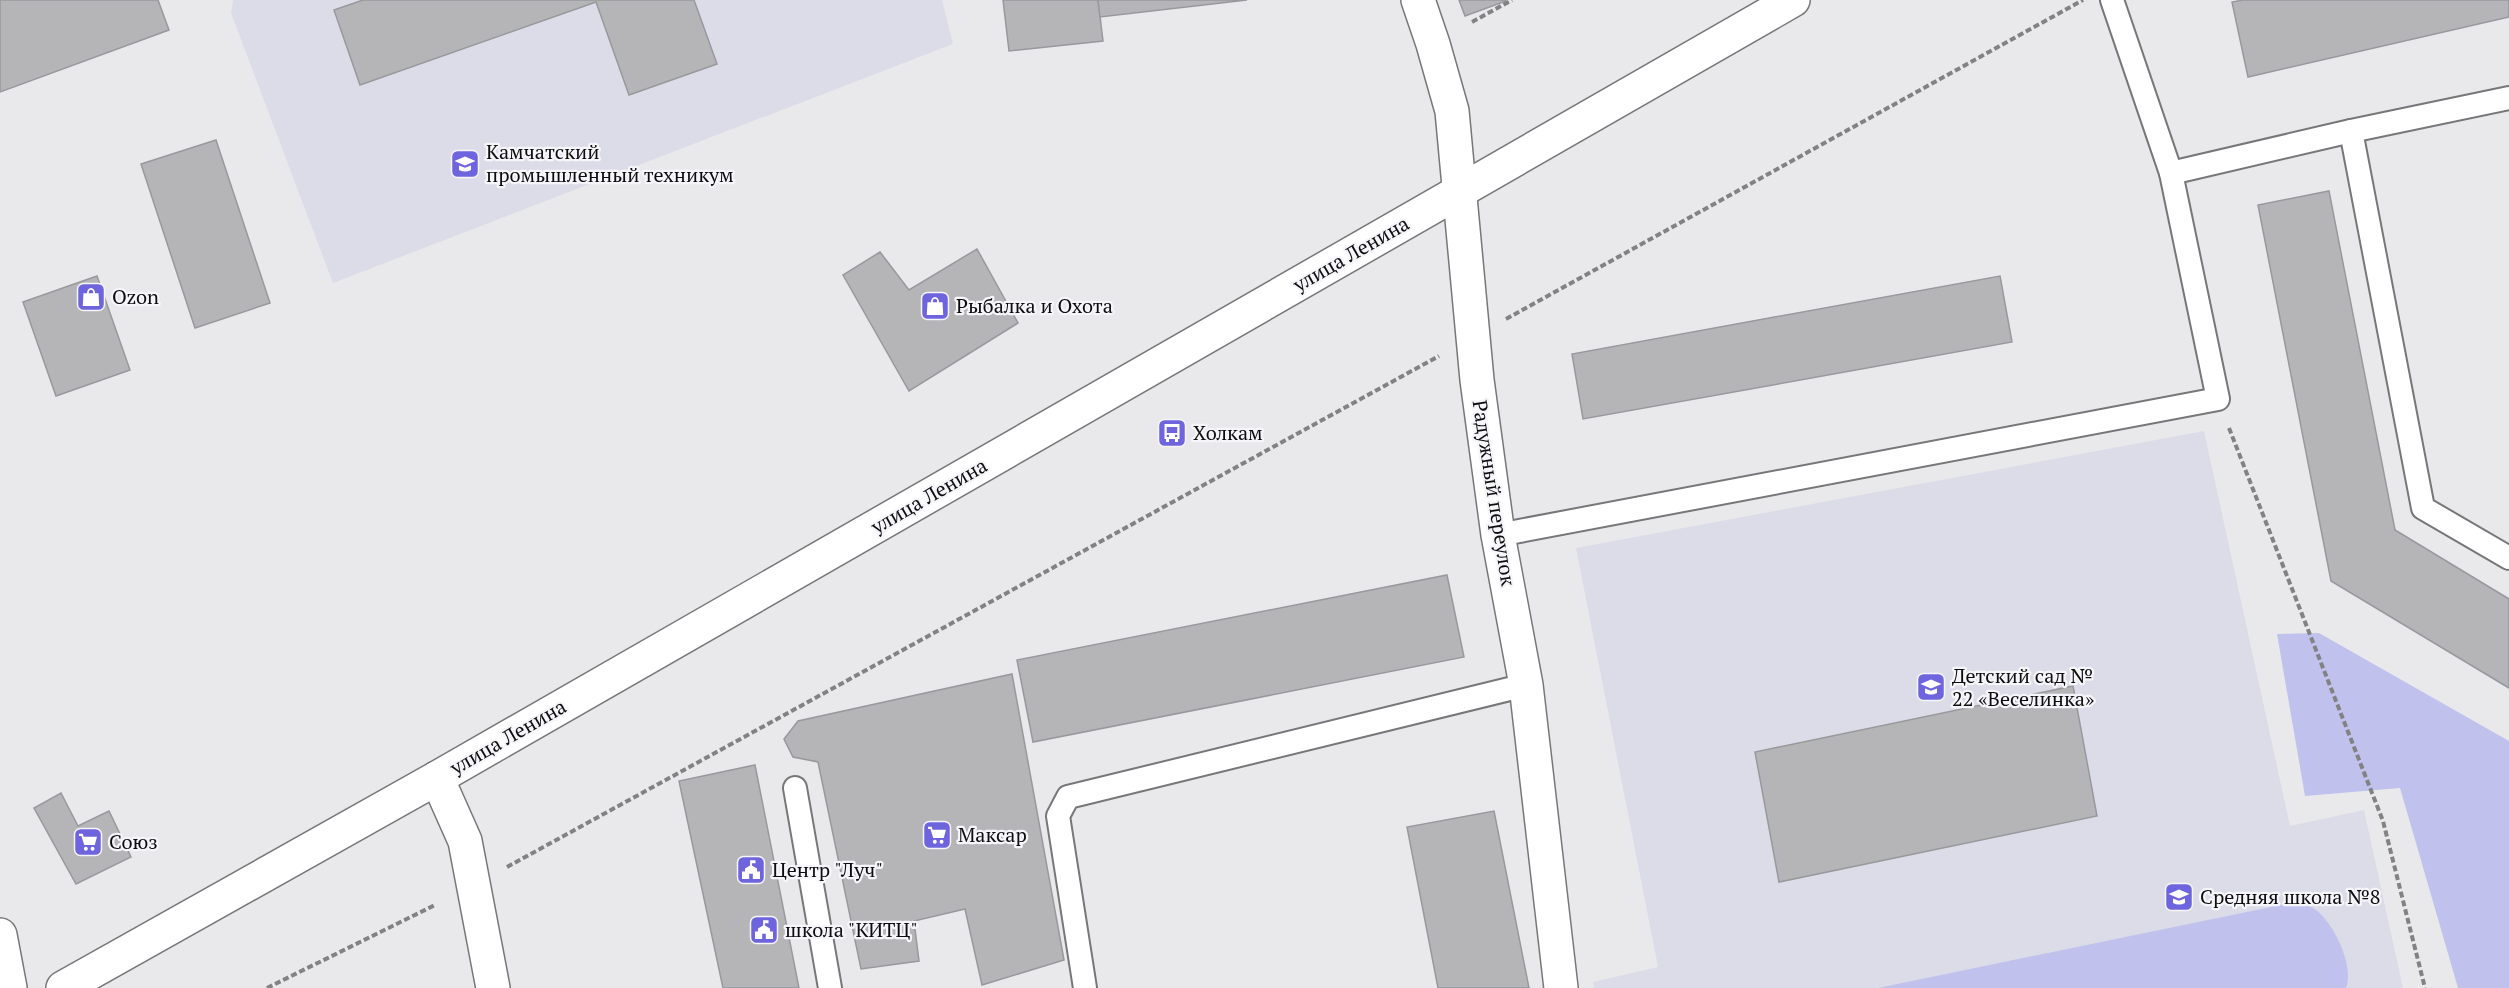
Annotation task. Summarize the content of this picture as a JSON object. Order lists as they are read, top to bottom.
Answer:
{
  "streets": {
    "main road": ["улица Ленина", "Радужный переулок"]
  },
  "crossings": [
    ["улица Ленина", "Радужный переулок"]
  ],
  "places": {
    "school or university": ["Камчатский промышленный техникум", "Детский сад № 22 «Веселинка»", "Средняя школа №8"],
    "shop": ["Ozon", "Рыбалка и Охота"],
    "bus stop": ["Холкам"],
    "supermarket": ["Максар", "Союз"],
    "public building": ["Центр \"Луч\"", "школа \"КИТЦ\""]
  }
}
